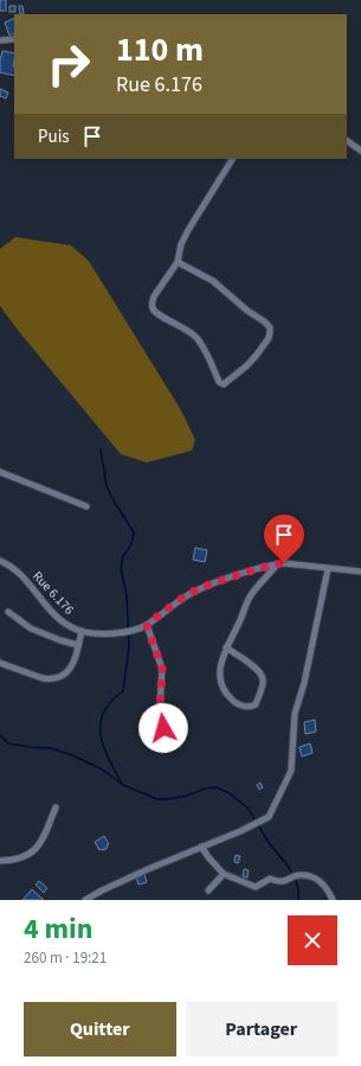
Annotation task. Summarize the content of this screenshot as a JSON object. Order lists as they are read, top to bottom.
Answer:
{
  "streets": {
    "street": ["Rue 6.176"]
  },
  "page": {
    "turn": ["110 m", "Rue 6.176"],
    "then": "Puis",
    "heading": ["4 min", "260 m · 19:21"],
    "buttons": ["Quitter", "Partager"]
  }
}
